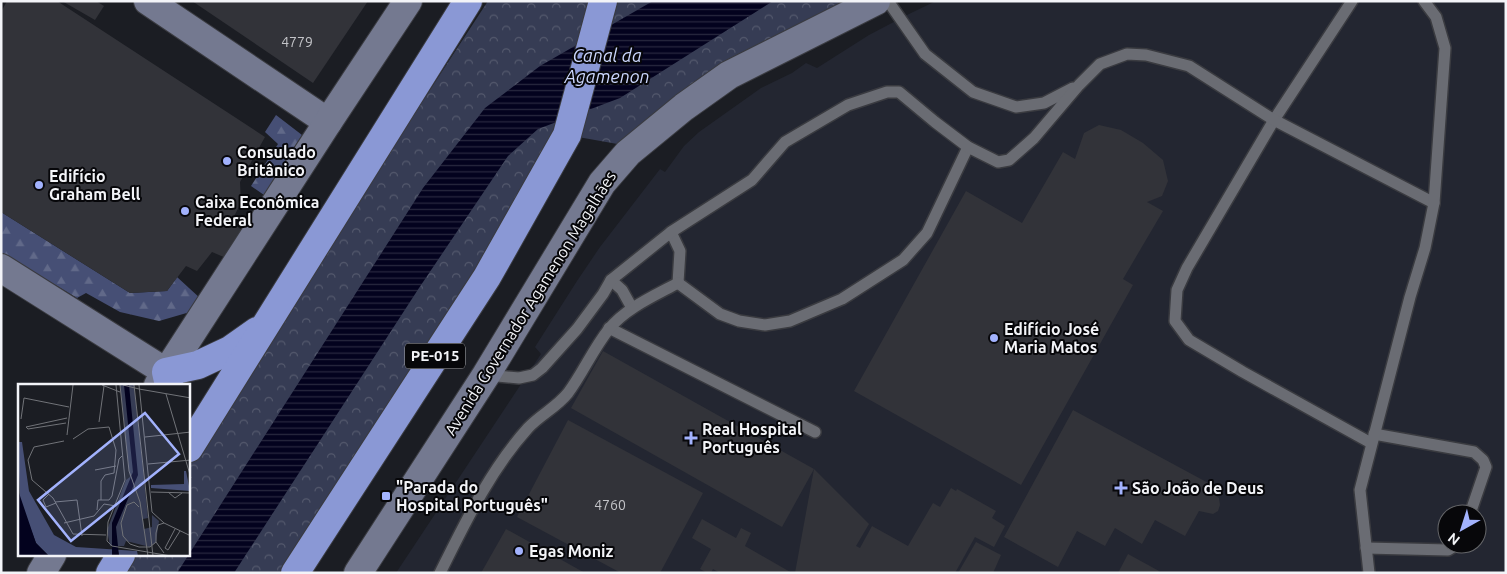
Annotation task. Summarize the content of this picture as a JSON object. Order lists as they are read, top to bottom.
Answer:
{
  "streets": {
    "highway": ["PE-015"],
    "main road": ["Avenida Governador Agamenon Magalhães"]
  },
  "water": ["Canal da Agamenon"],
  "places": {
    "other": [
      "Consulado Britânico",
      "Edifício Graham Bell",
      "Caixa Econômica Federal",
      "Edifício José Maria Matos",
      "Egas Moniz"
    ],
    "health": ["Real Hospital Português", "São João de Deus"],
    "transit": ["\"Parada do Hospital Português\""]
  },
  "house_numbers": ["4779", "4760"],
  "north": "bottom left"
}
